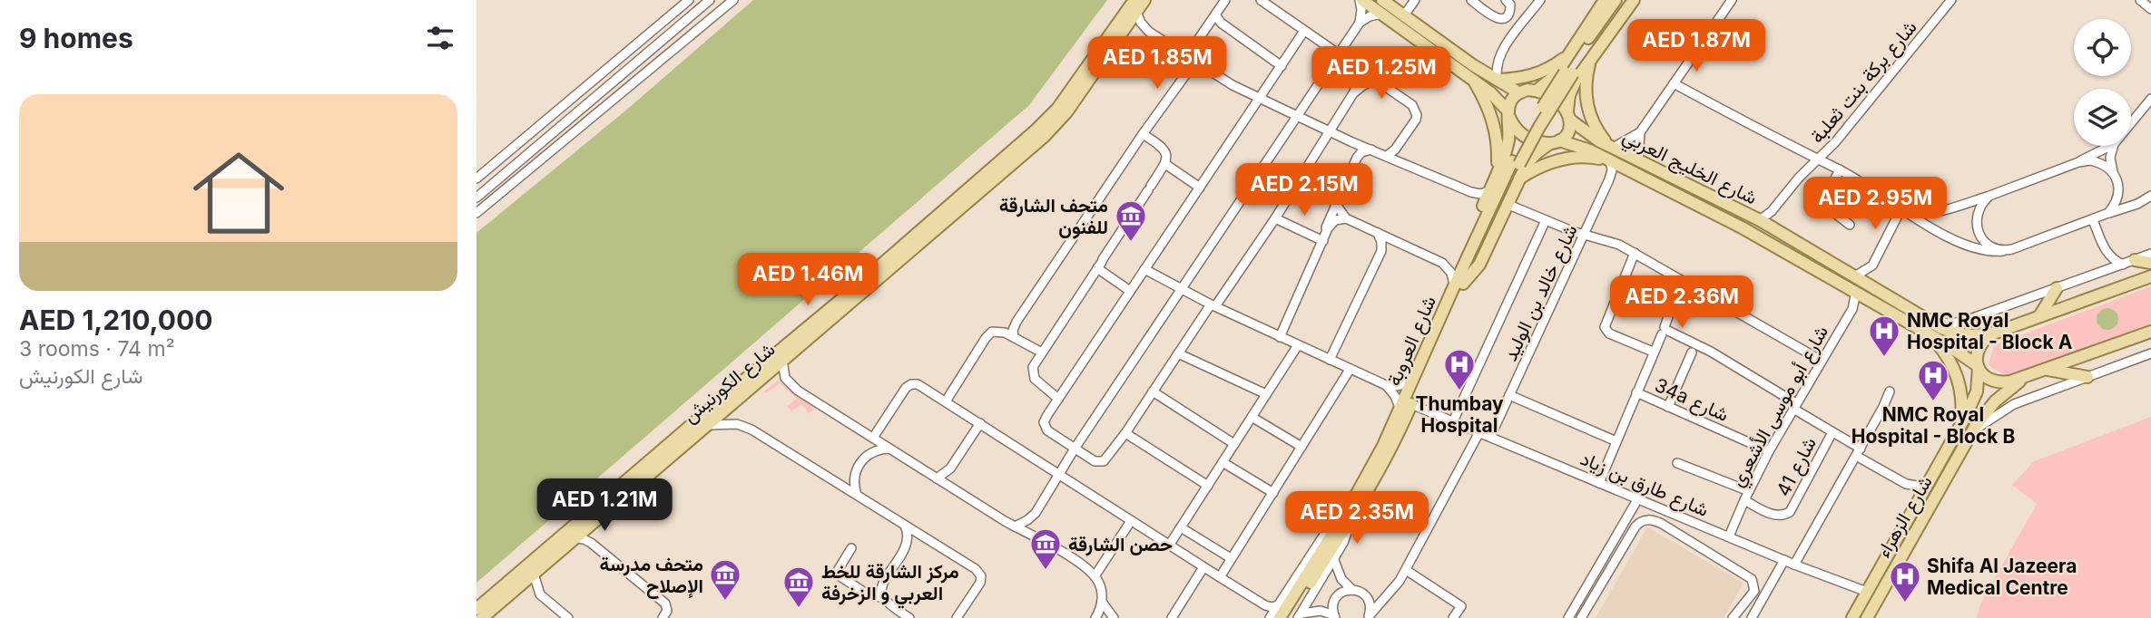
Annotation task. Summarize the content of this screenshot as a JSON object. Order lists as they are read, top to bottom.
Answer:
{
  "streets": {
    "main road": [
      "شارع الخليج العربي",
      "شارع العروبة",
      "شارع الكورنيش",
      "شارع الزهراء"
    ],
    "street": [
      "شارع بركة بنت ثعلبة",
      "شارع خالد بن الوليد",
      "34a شارع",
      "شارع أبو موسى الأشعري",
      "شارع 41",
      "شارع طارق بن زياد"
    ]
  },
  "crossings": [
    ["شارع بركة بنت ثعلبة", "شارع الخليج العربي"],
    ["شارع الخليج العربي", "شارع خالد بن الوليد"],
    ["شارع الخليج العربي", "شارع أبو موسى الأشعري"],
    ["شارع الخليج العربي", "شارع الزهراء"],
    ["شارع خالد بن الوليد", "شارع طارق بن زياد"],
    ["شارع العروبة", "شارع طارق بن زياد"],
    ["34a شارع", "شارع أبو موسى الأشعري"],
    ["شارع أبو موسى الأشعري", "شارع 41"],
    ["شارع أبو موسى الأشعري", "شارع طارق بن زياد"],
    ["شارع طارق بن زياد", "شارع الزهراء"]
  ],
  "places": {
    "museum": [
      "متحف الشارقة للفنون",
      "حصن الشارقة",
      "متحف مدرسة الإصلاح",
      "مركز الشارقة للخط العربي و الزخرفة"
    ],
    "hospital": [
      "NMC Royal Hospital - Block A",
      "Thumbay Hospital",
      "NMC Royal Hospital - Block B",
      "Shifa Al Jazeera Medical Centre"
    ]
  },
  "page": {
    "heading": "9 homes",
    "price": [
      "AED 1.87M",
      "AED 1.85M",
      "AED 1.25M",
      "AED 2.15M",
      "AED 2.95M",
      "AED 1.46M",
      "AED 2.36M",
      "AED 1.21M",
      "AED 2.35M"
    ],
    "list": [
      {
        "name": "AED 1,210,000",
        "note": "3 rooms · 74 m² · شارع الكورنيش"
      }
    ]
  }
}
